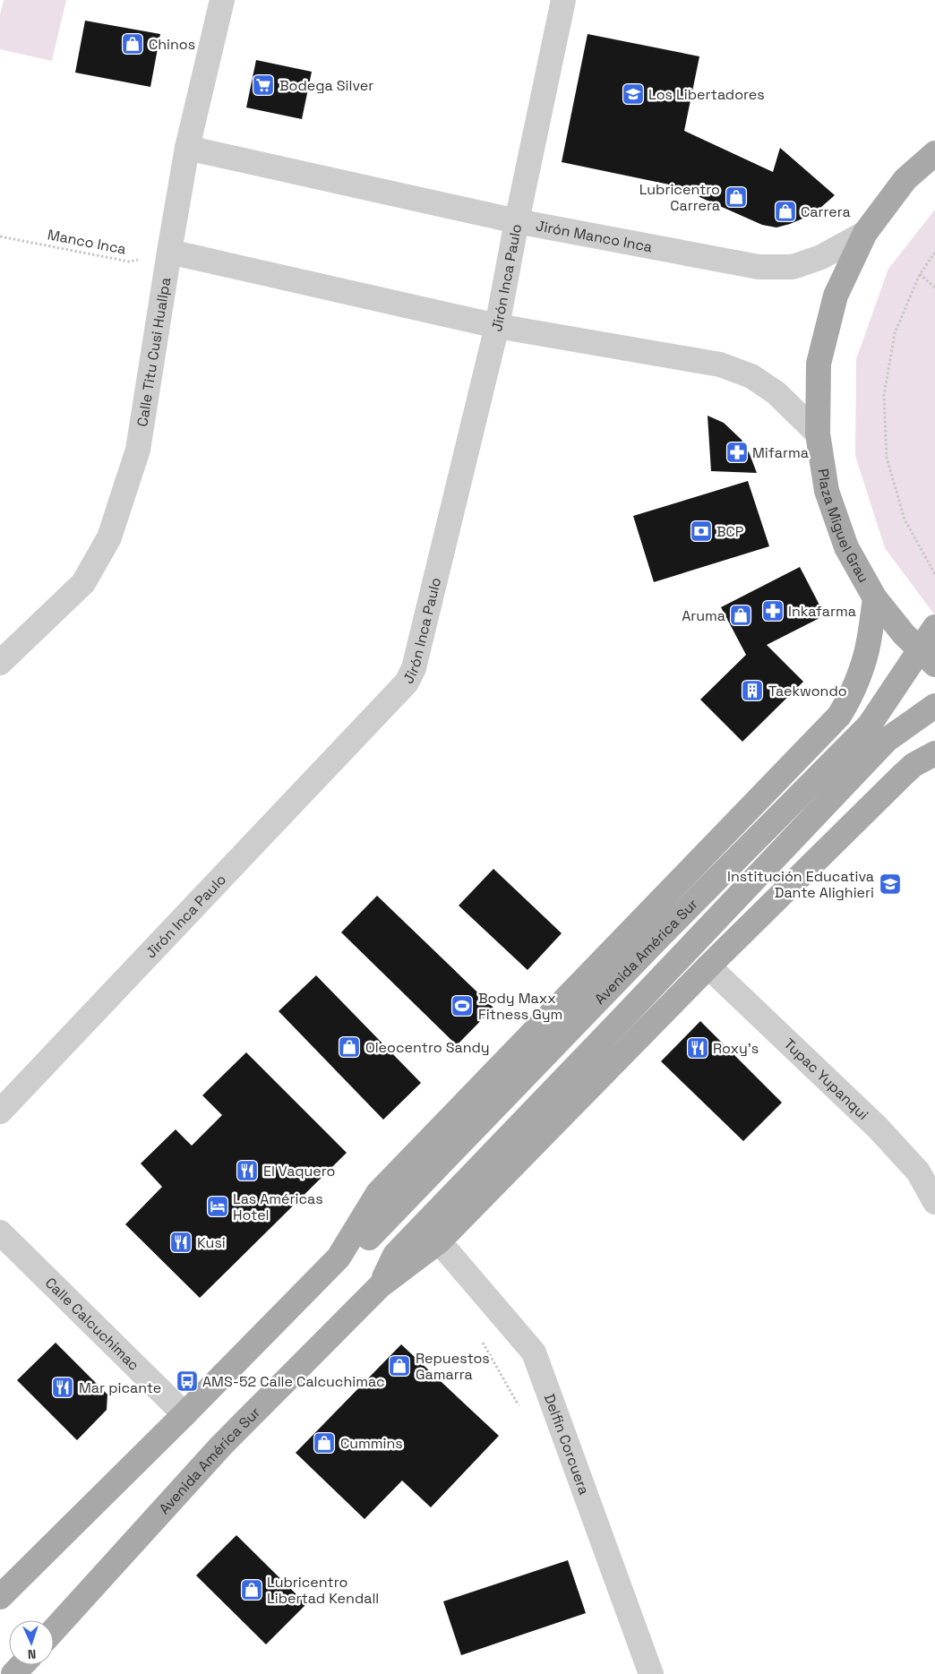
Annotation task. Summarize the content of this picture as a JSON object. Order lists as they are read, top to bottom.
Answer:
{
  "streets": {
    "main road": ["Plaza Miguel Grau", "Avenida América Sur"],
    "street": [
      "Jirón Manco Inca",
      "Jirón Inca Paulo",
      "Calle Titu Cusi Huallpa",
      "Tupac Yupanqui",
      "Calle Calcuchimac",
      "Delfin Corcuera"
    ],
    "path": ["Manco Inca"]
  },
  "crossings": [
    ["Jirón Manco Inca", "Jirón Inca Paulo"],
    ["Jirón Manco Inca", "Calle Titu Cusi Huallpa"],
    ["Jirón Manco Inca", "Plaza Miguel Grau"],
    ["Manco Inca", "Calle Titu Cusi Huallpa"],
    ["Plaza Miguel Grau", "Avenida América Sur"],
    ["Avenida América Sur", "Tupac Yupanqui"],
    ["Avenida América Sur", "Calle Calcuchimac"],
    ["Avenida América Sur", "Delfin Corcuera"]
  ],
  "places": {
    "shop": [
      "Chinos",
      "Lubricentro Carrera",
      "Carrera",
      "Aruma",
      "Oleocentro Sandy",
      "Repuestos Gamarra",
      "Cummins",
      "Lubricentro Libertad Kendall"
    ],
    "supermarket": ["Bodega Silver"],
    "school or university": ["Los Libertadores", "Institución Educativa Dante Alighieri"],
    "pharmacy": ["Mifarma", "Inkafarma"],
    "bank": ["BCP"],
    "building": ["Taekwondo"],
    "sports": ["Body Maxx Fitness Gym"],
    "restaurant": [
      "Roxy's",
      "El Vaquero",
      "Kusi",
      "Mar picante"
    ],
    "hotel": ["Las Américas Hotel"],
    "bus stop": ["AMS-52 Calle Calcuchimac"]
  },
  "north": "bottom"
}
